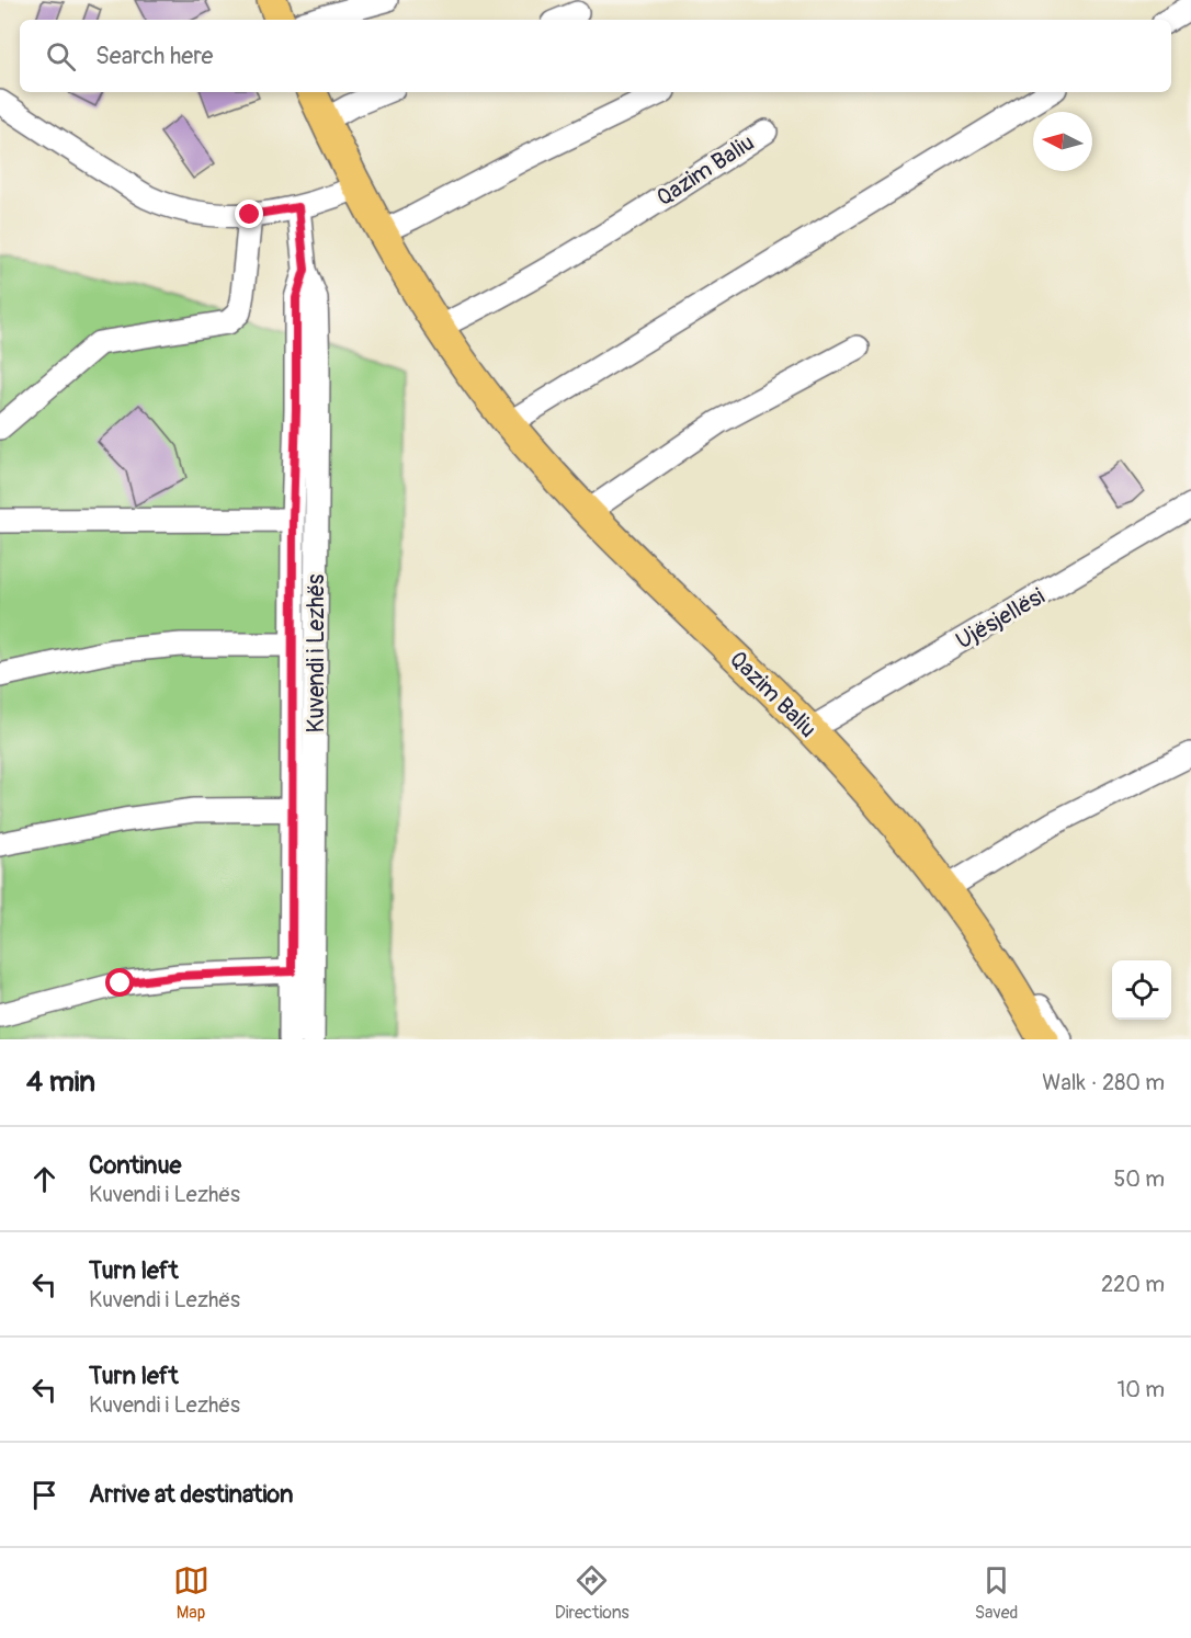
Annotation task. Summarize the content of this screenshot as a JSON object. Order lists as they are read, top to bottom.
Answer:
{
  "streets": {
    "main road": ["Qazim Baliu"],
    "street": ["Ujësjellësi", "Kuvendi i Lezhës"]
  },
  "crossings": [
    ["Qazim Baliu", "Ujësjellësi"]
  ],
  "north": "left",
  "page": {
    "search": "Search here",
    "heading": ["4 min", "Walk · 280 m"],
    "list": [
      ["Continue", "Kuvendi i Lezhës", "50 m"],
      ["Turn left", "Kuvendi i Lezhës", "220 m"],
      ["Turn left", "Kuvendi i Lezhës", "10 m"],
      "Arrive at destination"
    ],
    "nav": ["Map", "Directions", "Saved"]
  }
}
